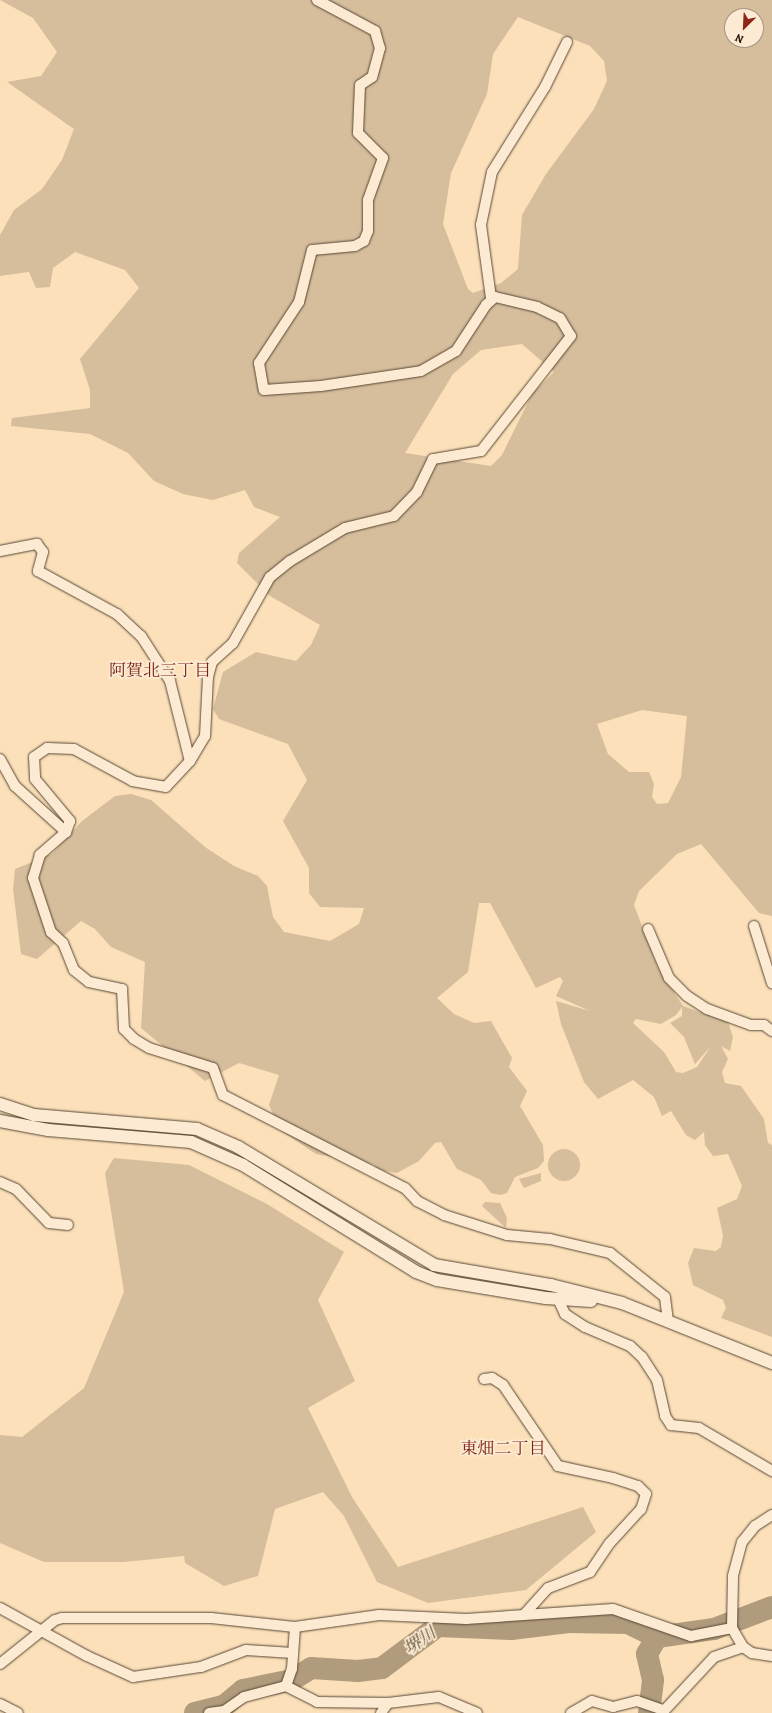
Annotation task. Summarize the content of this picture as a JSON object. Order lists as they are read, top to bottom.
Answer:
{
  "districts": ["阿賀北三丁目", "東畑二丁目"],
  "water": ["堺川"],
  "north": "bottom left"
}
